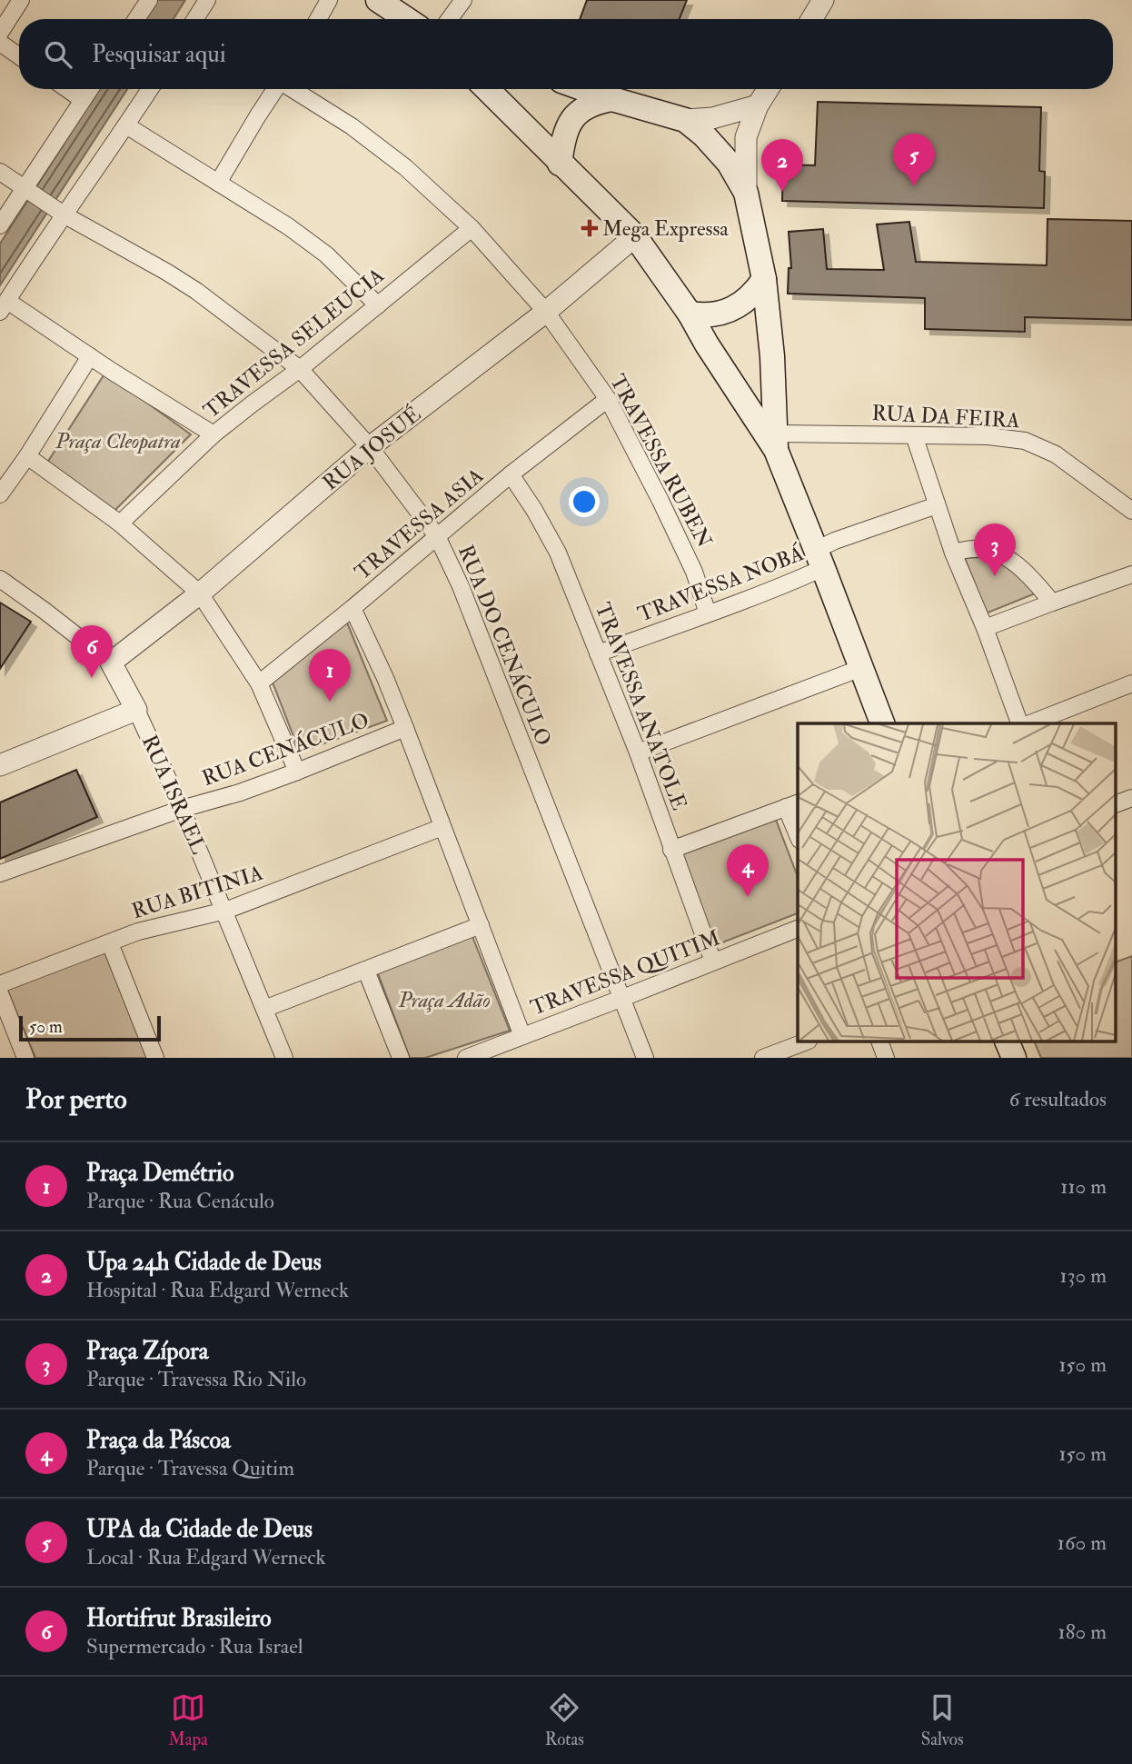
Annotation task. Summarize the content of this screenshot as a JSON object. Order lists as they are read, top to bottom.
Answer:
{
  "streets": {
    "street": [
      "TRAVESSA SELEUCIA",
      "RUA DA FEIRA",
      "RUA JOSUÉ",
      "TRAVESSA RUBEN",
      "TRAVESSA ASIA",
      "TRAVESSA NOBÁ",
      "RUA DO CENÁCULO",
      "TRAVESSA ANATOLE",
      "RUA CENÁCULO",
      "RUA ISRAEL",
      "RUA BITINIA",
      "TRAVESSA QUITIM"
    ]
  },
  "crossings": [
    ["TRAVESSA SELEUCIA", "TRAVESSA RUBEN"],
    ["TRAVESSA SELEUCIA", "RUA DO CENÁCULO"],
    ["RUA JOSUÉ", "TRAVESSA RUBEN"],
    ["RUA JOSUÉ", "RUA DO CENÁCULO"],
    ["RUA JOSUÉ", "RUA ISRAEL"],
    ["TRAVESSA RUBEN", "TRAVESSA ASIA"],
    ["TRAVESSA RUBEN", "TRAVESSA NOBÁ"],
    ["TRAVESSA ASIA", "RUA DO CENÁCULO"],
    ["TRAVESSA ASIA", "TRAVESSA ANATOLE"],
    ["TRAVESSA NOBÁ", "TRAVESSA ANATOLE"],
    ["RUA DO CENÁCULO", "TRAVESSA QUITIM"],
    ["TRAVESSA ANATOLE", "TRAVESSA QUITIM"],
    ["RUA CENÁCULO", "RUA ISRAEL"],
    ["RUA ISRAEL", "RUA BITINIA"]
  ],
  "parks": ["Praça Cleopatra", "Praça Adão"],
  "places": {
    "health": ["Mega Expressa"]
  },
  "scale_bar": "50 m",
  "page": {
    "search": "Pesquisar aqui",
    "pins": [
      "5",
      "2",
      "3",
      "6",
      "1",
      "4"
    ],
    "scale": "50 m",
    "heading": ["Por perto", "6 resultados"],
    "list": [
      {
        "mark": "1",
        "name": "Praça Demétrio",
        "note": "Parque · Rua Cenáculo",
        "value": "110 m"
      },
      {
        "mark": "2",
        "name": "Upa 24h Cidade de Deus",
        "note": "Hospital · Rua Edgard Werneck",
        "value": "130 m"
      },
      {
        "mark": "3",
        "name": "Praça Zípora",
        "note": "Parque · Travessa Rio Nilo",
        "value": "150 m"
      },
      {
        "mark": "4",
        "name": "Praça da Páscoa",
        "note": "Parque · Travessa Quitim",
        "value": "150 m"
      },
      {
        "mark": "5",
        "name": "UPA da Cidade de Deus",
        "note": "Local · Rua Edgard Werneck",
        "value": "160 m"
      },
      {
        "mark": "6",
        "name": "Hortifrut Brasileiro",
        "note": "Supermercado · Rua Israel",
        "value": "180 m"
      }
    ],
    "nav": ["Mapa", "Rotas", "Salvos"]
  }
}
